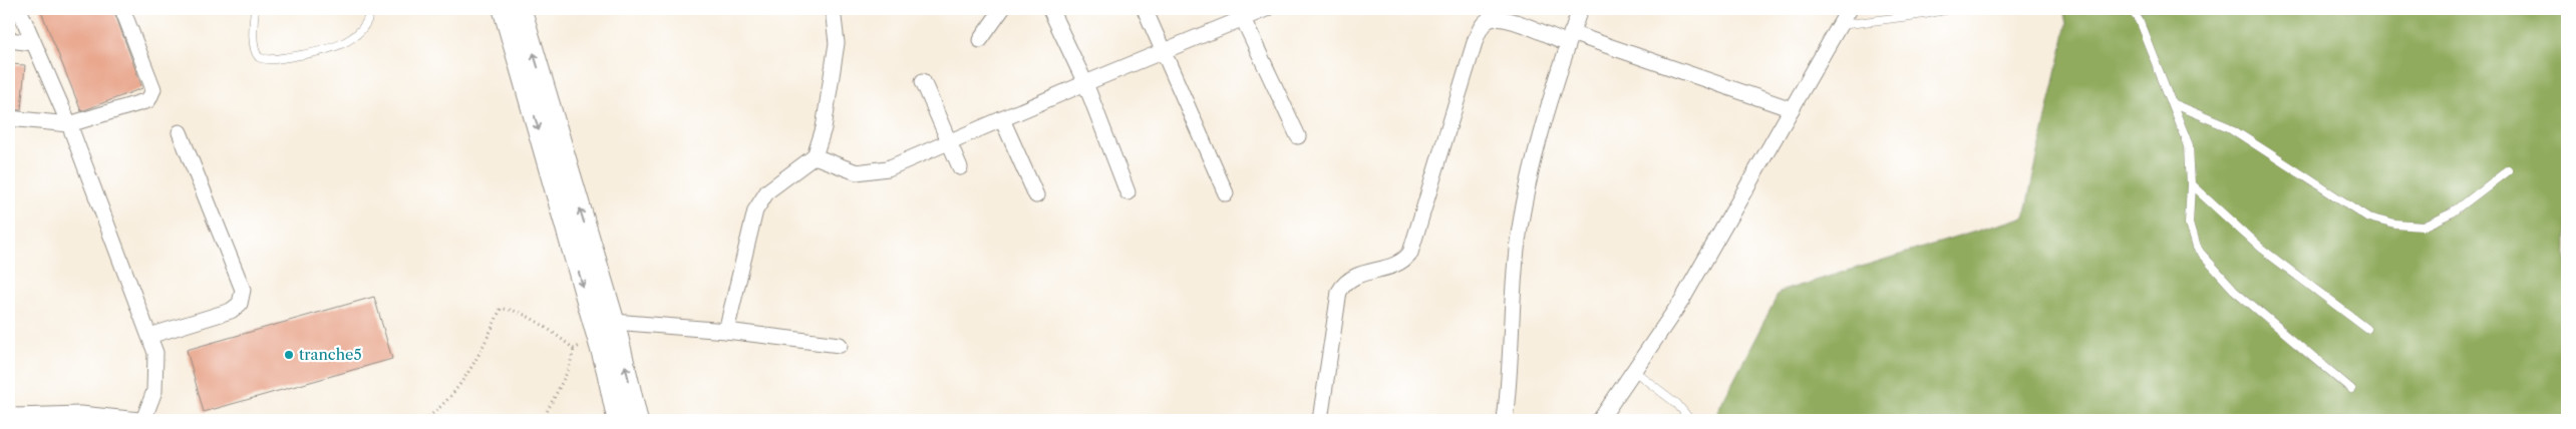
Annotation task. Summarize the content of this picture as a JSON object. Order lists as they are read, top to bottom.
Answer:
{
  "places": ["tranche5"]
}
